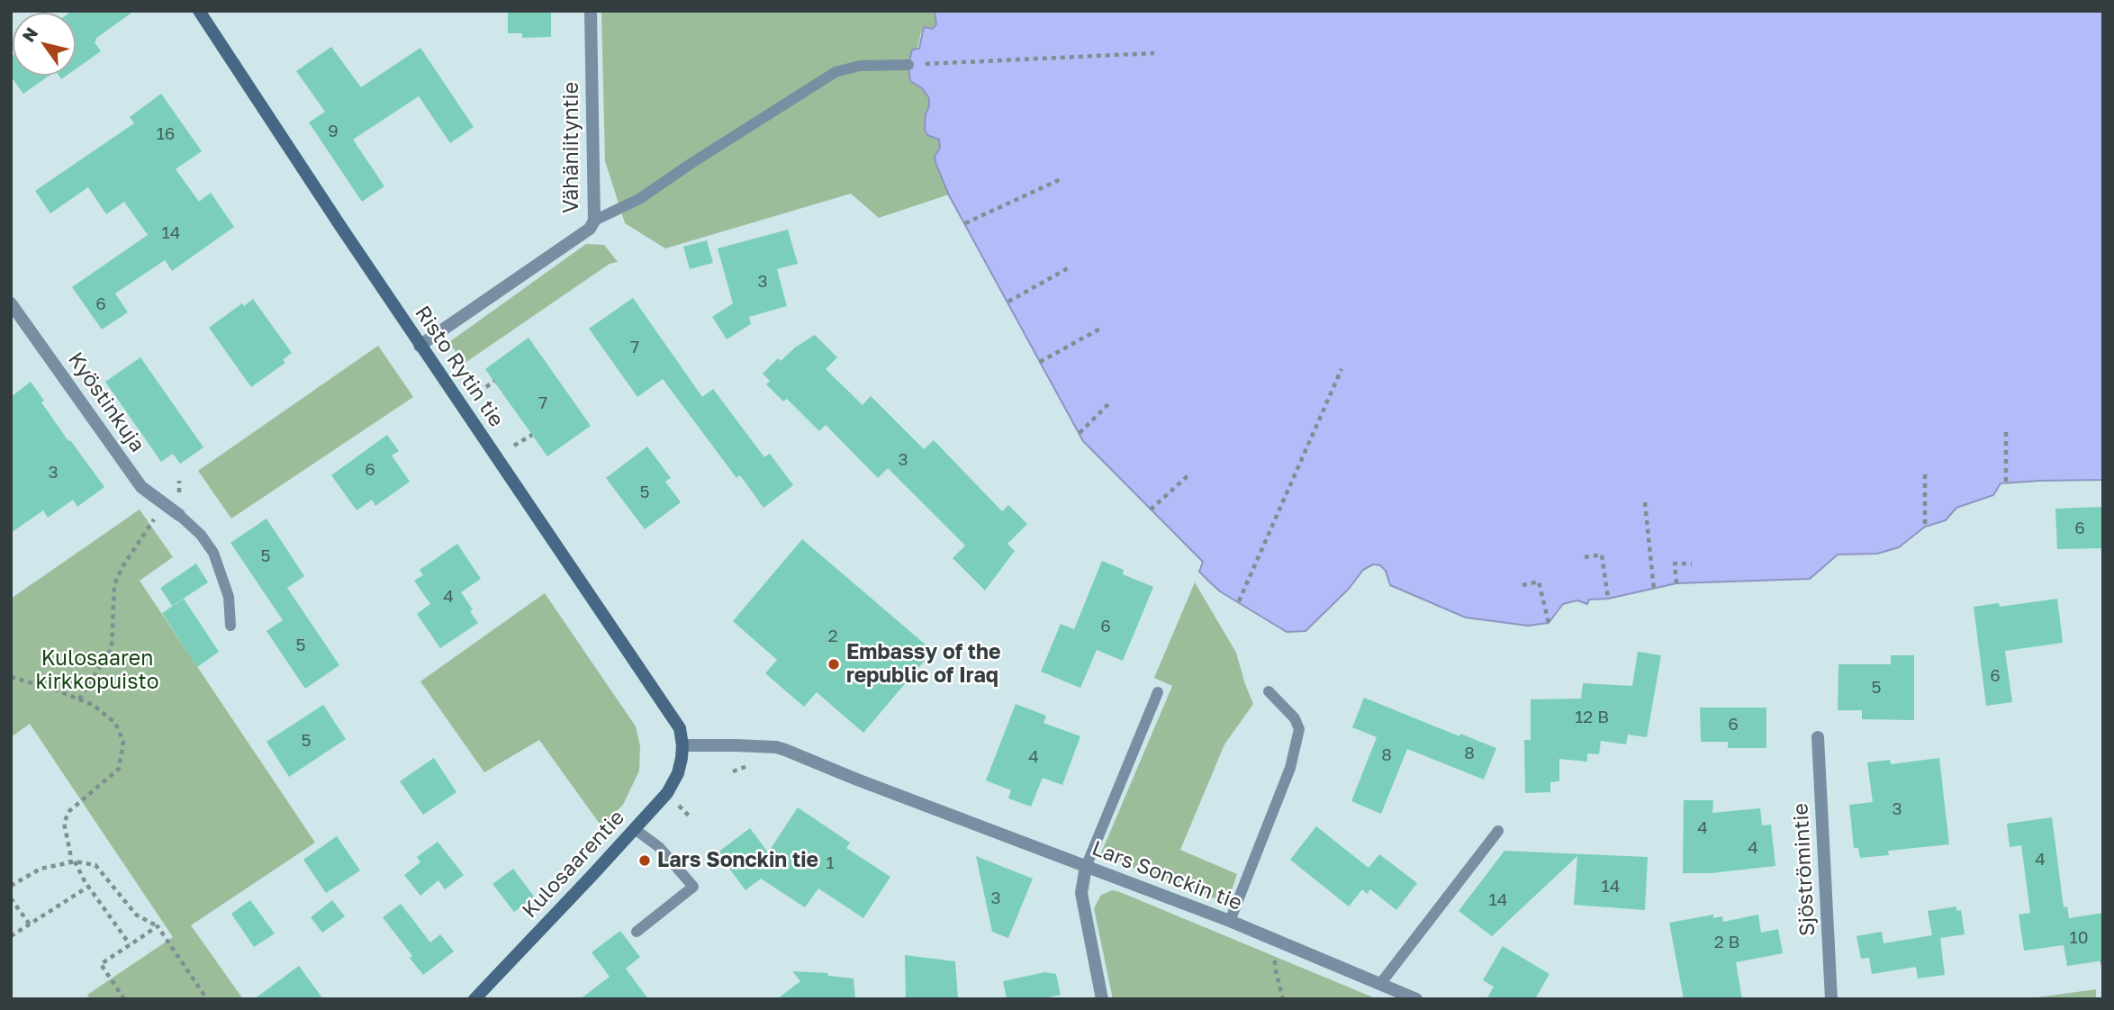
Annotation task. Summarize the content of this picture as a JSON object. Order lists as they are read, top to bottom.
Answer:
{
  "streets": {
    "street": [
      "Vähäniityntie",
      "Risto Rytin tie",
      "Kyöstinkuja",
      "Kulosaarentie",
      "Sjöströmintie",
      "Lars Sonckin tie"
    ]
  },
  "crossings": [
    ["Vähäniityntie", "Risto Rytin tie"],
    ["Risto Rytin tie", "Kulosaarentie"],
    ["Risto Rytin tie", "Lars Sonckin tie"],
    ["Kulosaarentie", "Lars Sonckin tie"]
  ],
  "parks": ["Kulosaaren kirkkopuisto"],
  "places": ["Embassy of the republic of Iraq", "Lars Sonckin tie"],
  "house_numbers": [
    "9",
    "16",
    "14",
    "3",
    "6",
    "7",
    "7",
    "3",
    "6",
    "3",
    "5",
    "6",
    "5",
    "4",
    "6",
    "2",
    "5",
    "6",
    "5",
    "12 B",
    "6",
    "5",
    "8",
    "8",
    "4",
    "3",
    "4",
    "4",
    "4",
    "1",
    "14",
    "3",
    "14",
    "10",
    "2 B"
  ],
  "north": "top left"
}
